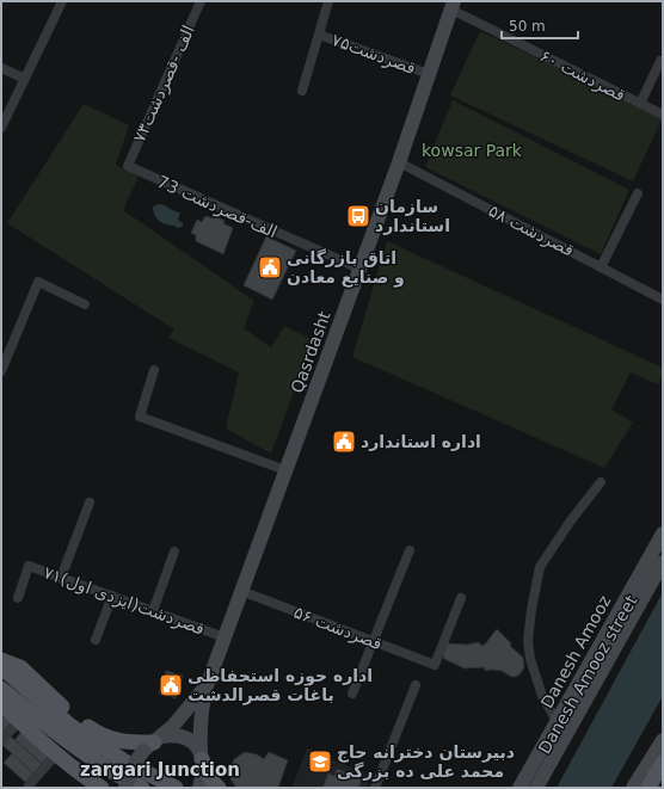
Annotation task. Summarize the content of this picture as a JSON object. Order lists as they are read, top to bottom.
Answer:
{
  "streets": {
    "main road": ["Qasrdasht", "Danesh Amooz", "Danesh Amooz street"],
    "street": [
      "قصردشت۷۵",
      "۶۰ قصردشت",
      "الف -قصردشت۷۳",
      "73 الف-قصردشت",
      "قصردشت ۵۸",
      "۷۱قصردشت(ایزدی اول)",
      "۵۶ قصردشت"
    ]
  },
  "crossings": [
    ["قصردشت۷۵", "Qasrdasht"],
    ["۶۰ قصردشت", "Qasrdasht"],
    ["الف -قصردشت۷۳", "73 الف-قصردشت"],
    ["73 الف-قصردشت", "Qasrdasht"],
    ["قصردشت ۵۸", "Qasrdasht"],
    ["Qasrdasht", "۷۱قصردشت(ایزدی اول)"],
    ["Qasrdasht", "۵۶ قصردشت"]
  ],
  "districts": ["zargari Junction"],
  "parks": ["kowsar Park"],
  "places": {
    "bus stop": ["سازمان استاندارد"],
    "public building": ["اتاق بازرگانی و صنایع معادن", "اداره استاندارد", "اداره حوزه استحفاظی باغات قصرالدشت"],
    "school or university": ["دبیرستان دخترانه حاج محمد علی ده بزرگی"]
  },
  "scale_bar": "50 m"
}
